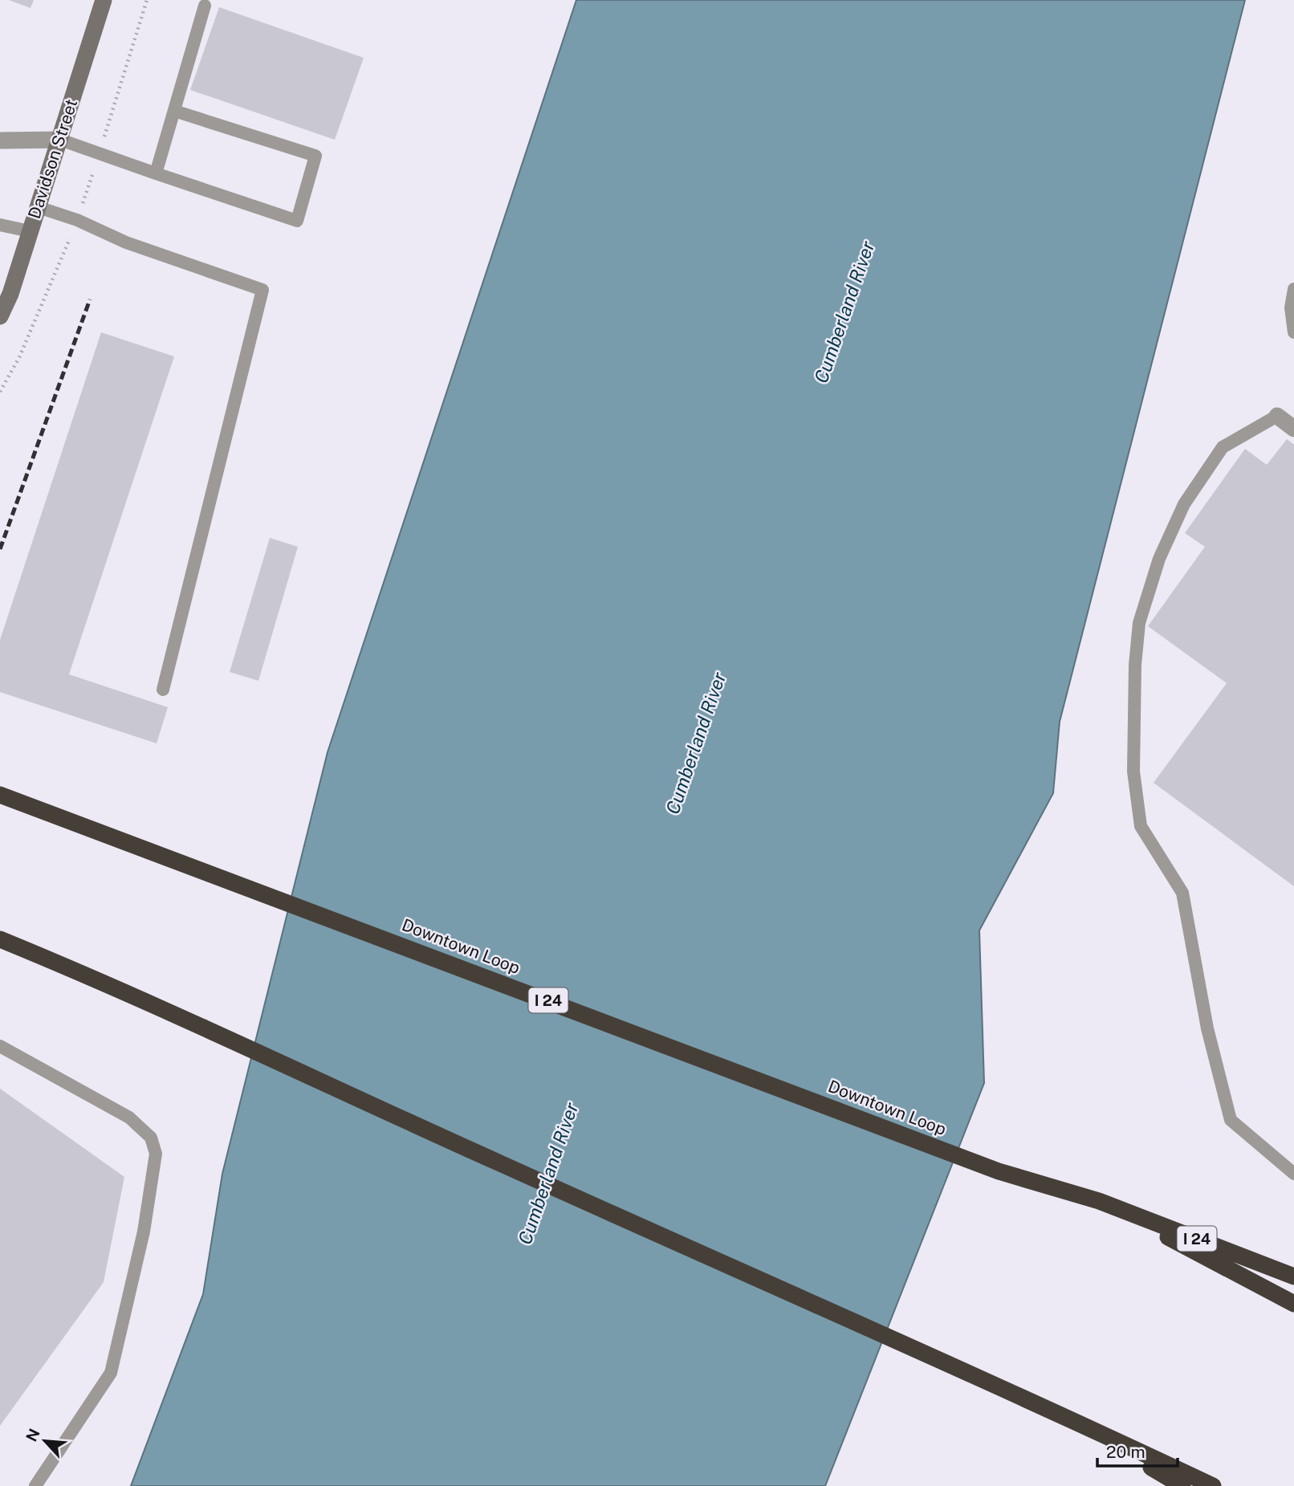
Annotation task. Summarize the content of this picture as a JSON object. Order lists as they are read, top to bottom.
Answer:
{
  "streets": {
    "highway": ["Downtown Loop", "I 24"],
    "street": ["Davidson Street"]
  },
  "crossings": [
    ["Downtown Loop", "I 24"]
  ],
  "water": ["Cumberland River"],
  "scale_bar": "20 m",
  "north": "top left"
}
